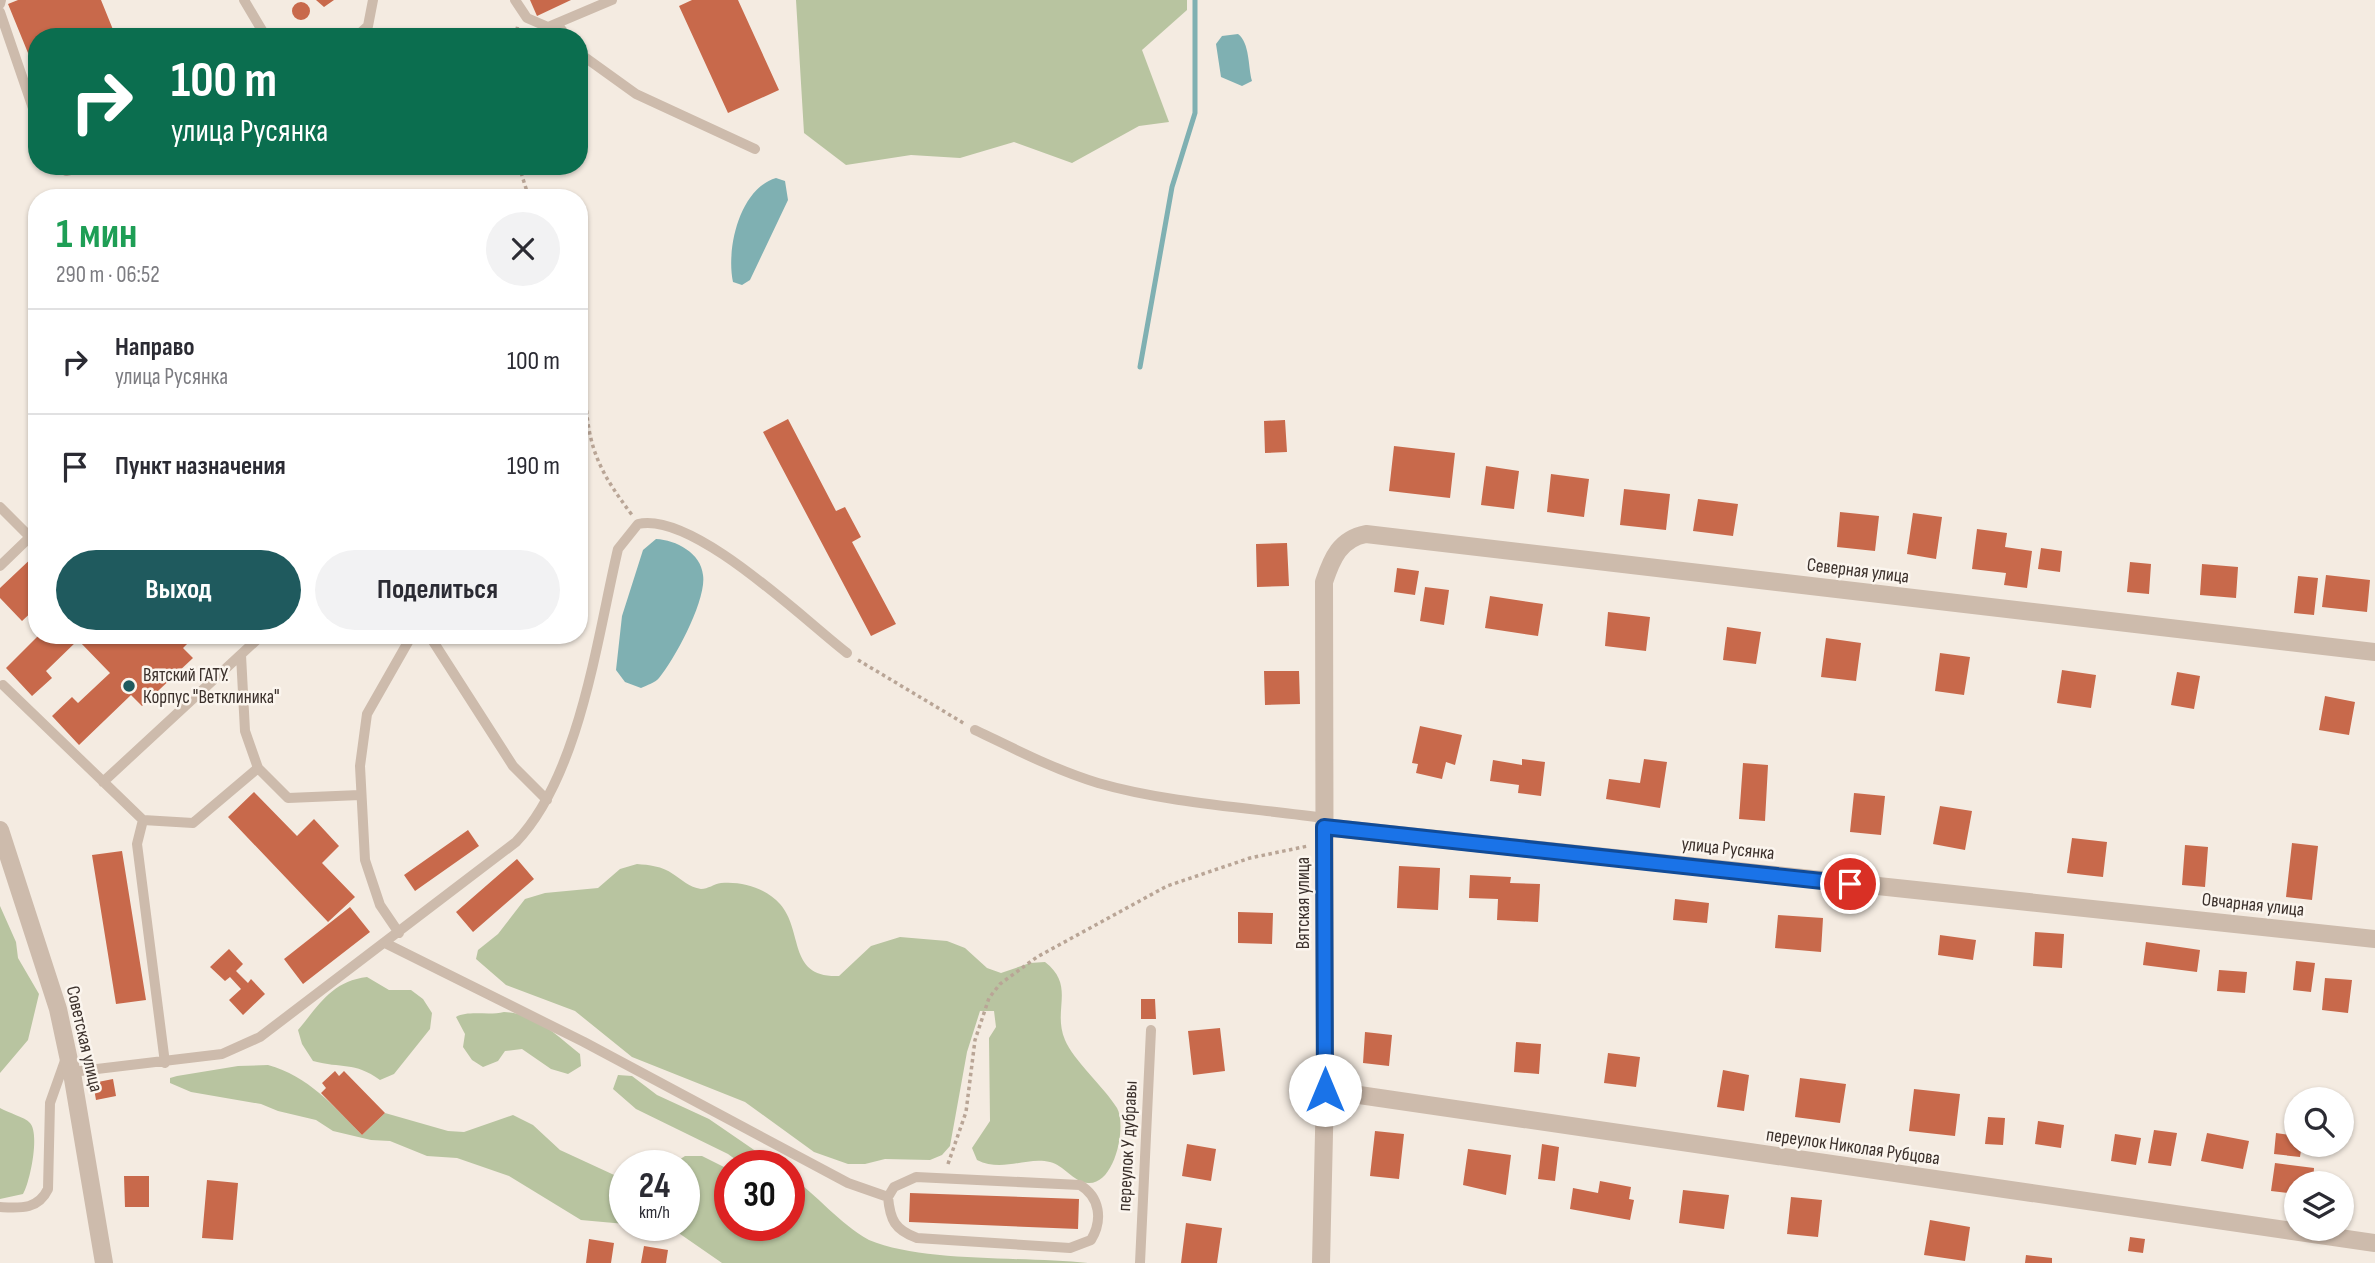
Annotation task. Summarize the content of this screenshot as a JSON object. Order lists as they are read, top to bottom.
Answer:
{
  "streets": {
    "street": [
      "Северная улица",
      "улица Русянка",
      "Вятская улица",
      "Овчарная улица",
      "Советская улица",
      "переулок Николая Рубцова"
    ],
    "lane": ["переулок У дубравы"]
  },
  "crossings": [
    ["Северная улица", "Вятская улица"],
    ["улица Русянка", "Вятская улица"],
    ["улица Русянка", "Овчарная улица"],
    ["Вятская улица", "переулок Николая Рубцова"]
  ],
  "places": ["Вятский ГАТУ. Корпус \"Ветклиника\""],
  "page": {
    "turn": ["100 m", "улица Русянка"],
    "heading": ["1 мин", "290 m · 06:52"],
    "list": [
      {
        "name": "Направо",
        "note": "улица Русянка",
        "value": "100 m"
      },
      {
        "name": "Пункт назначения",
        "value": "190 m"
      }
    ],
    "buttons": ["Выход", "Поделиться"],
    "speed": "24 km/h",
    "limit": "30"
  }
}
